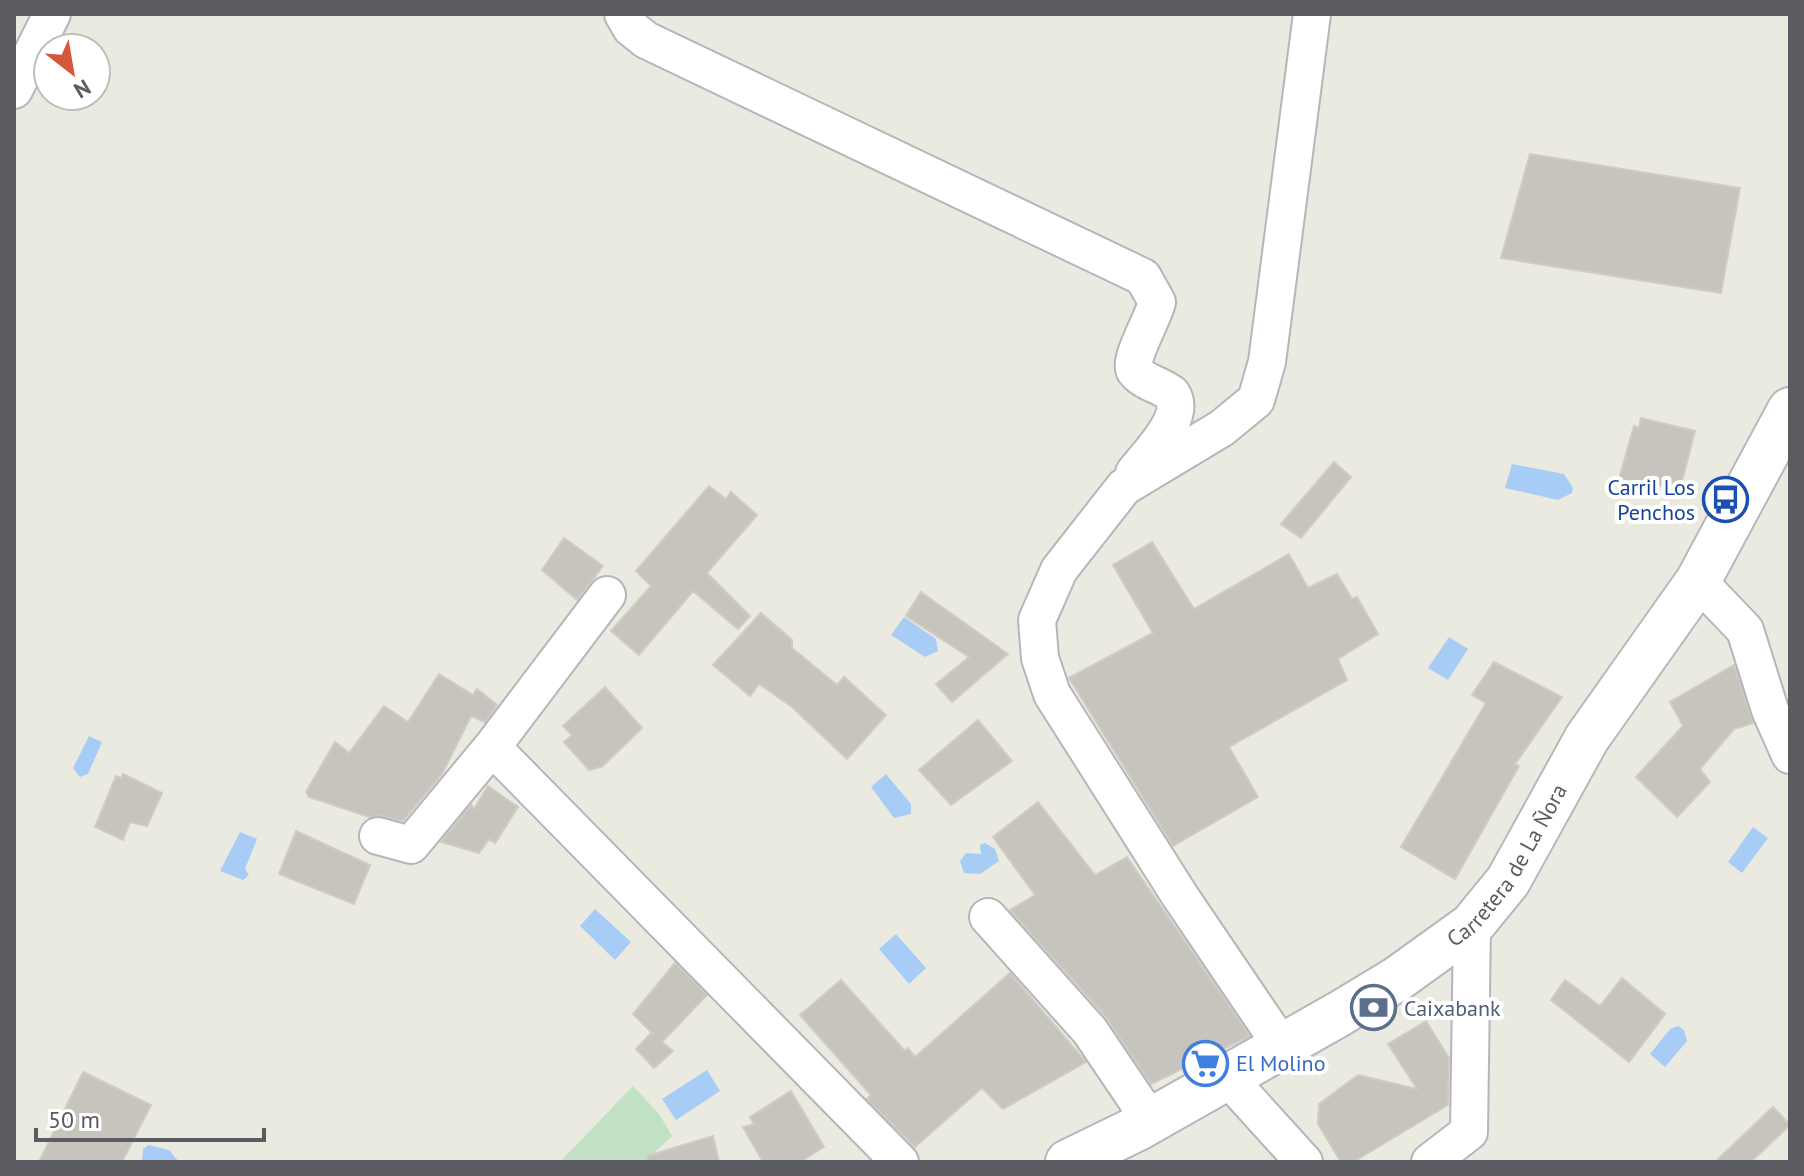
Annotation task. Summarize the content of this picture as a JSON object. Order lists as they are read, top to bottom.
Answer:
{
  "streets": {
    "main road": ["Carretera de La Ñora"]
  },
  "places": {
    "bus stop": ["Carril Los Penchos"],
    "bank": ["Caixabank"],
    "supermarket": ["El Molino"]
  },
  "scale_bar": "50 m",
  "north": "bottom right"
}
